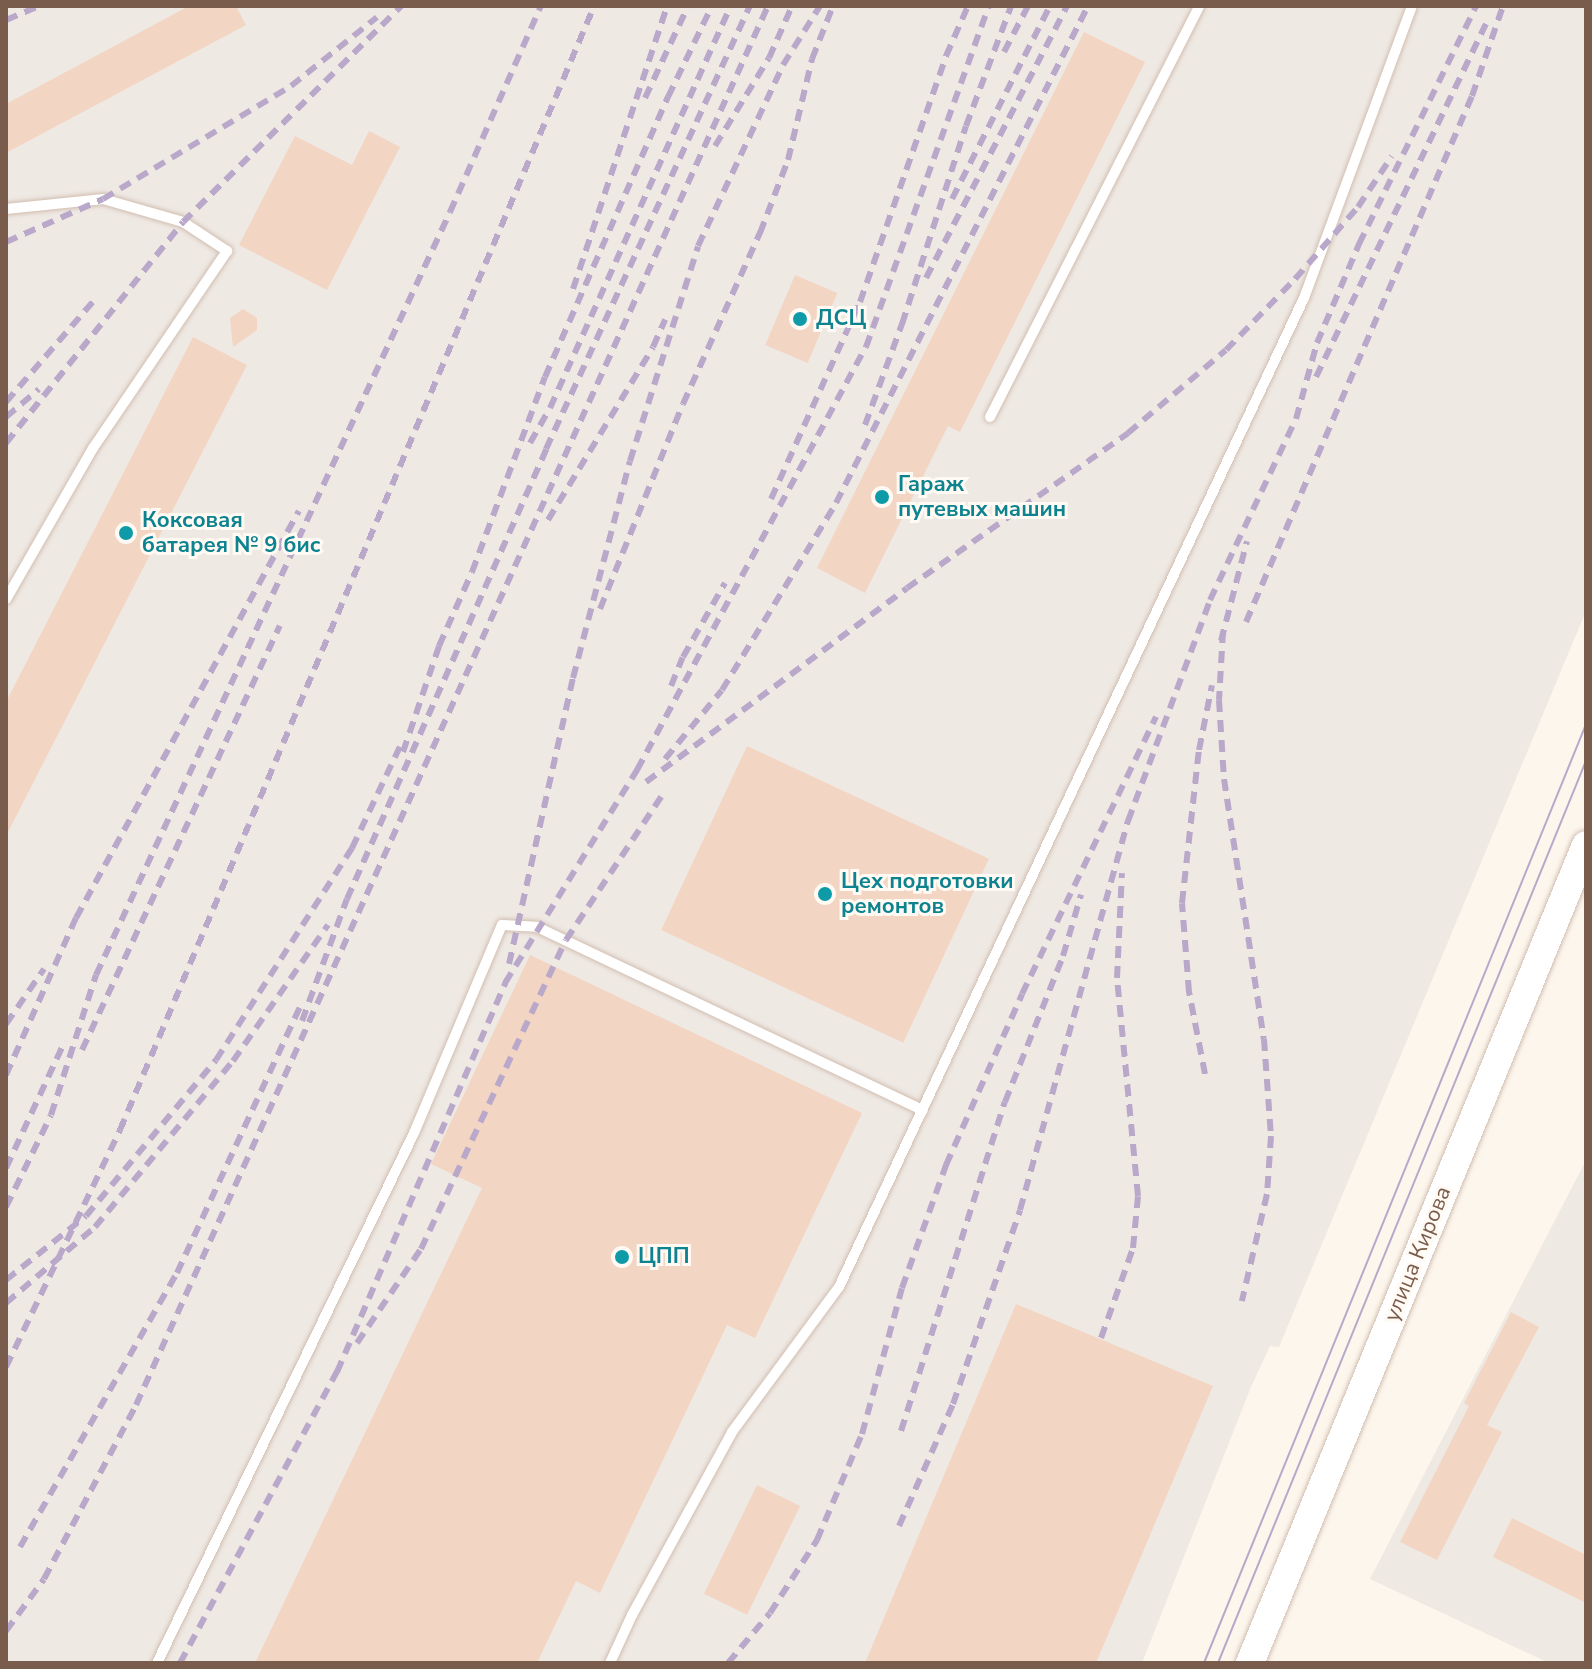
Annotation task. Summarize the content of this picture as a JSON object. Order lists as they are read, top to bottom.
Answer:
{
  "streets": {
    "main road": ["улица Кирова"]
  },
  "places": [
    "ДСЦ",
    "Гараж путевых машин",
    "Коксовая батарея № 9 бис",
    "Цех подготовки ремонтов",
    "ЦПП"
  ]
}
